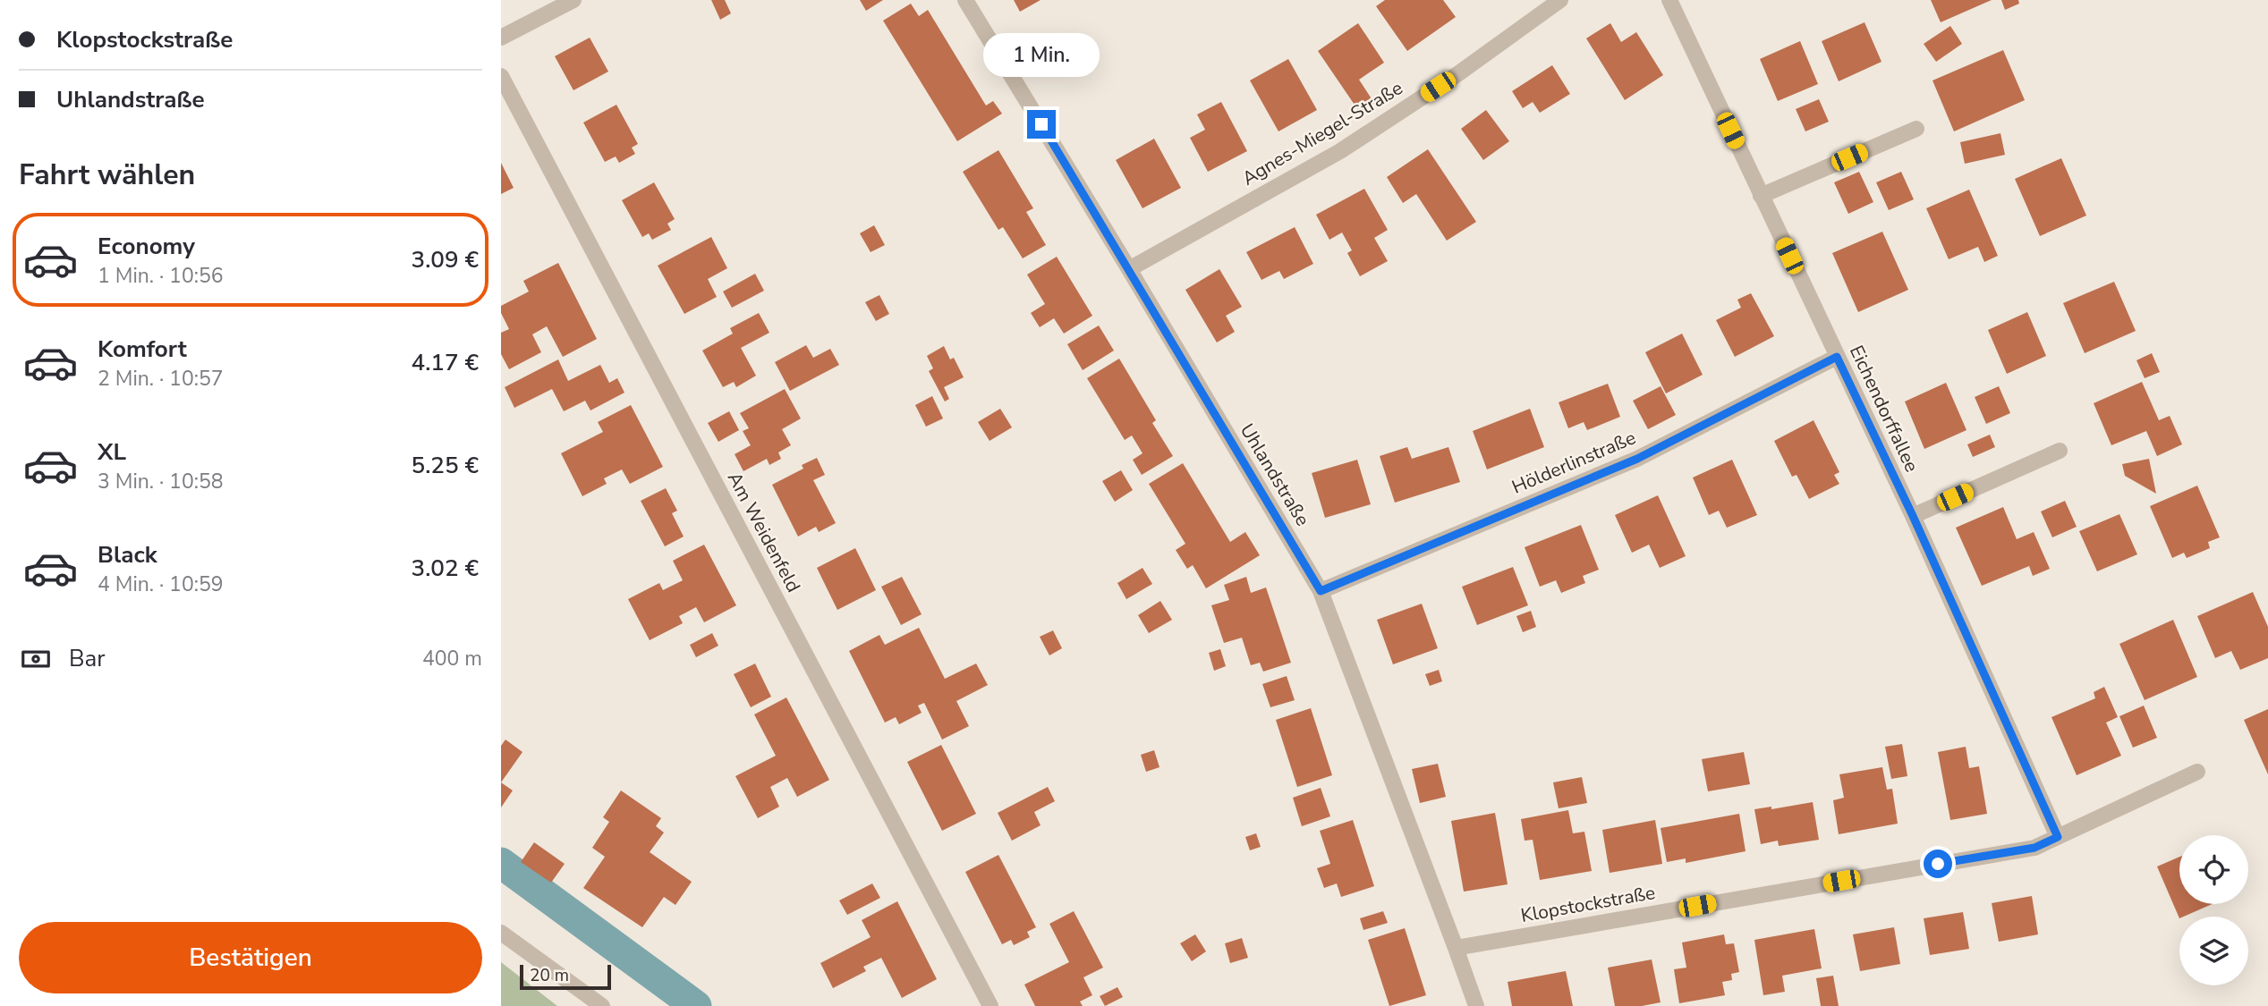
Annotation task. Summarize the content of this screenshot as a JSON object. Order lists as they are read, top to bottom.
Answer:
{
  "streets": {
    "street": [
      "Agnes-Miegel-Straße",
      "Eichendorffallee",
      "Hölderlinstraße",
      "Uhlandstraße",
      "Am Weidenfeld",
      "Klopstockstraße"
    ]
  },
  "crossings": [
    ["Agnes-Miegel-Straße", "Uhlandstraße"],
    ["Eichendorffallee", "Hölderlinstraße"],
    ["Eichendorffallee", "Klopstockstraße"],
    ["Hölderlinstraße", "Uhlandstraße"],
    ["Uhlandstraße", "Klopstockstraße"]
  ],
  "scale_bar": "20 m",
  "page": {
    "banner": ["Klopstockstraße", "Uhlandstraße"],
    "bubble": "1 Min.",
    "heading": "Fahrt wählen",
    "list": [
      {
        "name": "Economy",
        "note": "1 Min. · 10:56",
        "value": "3.09 €"
      },
      {
        "name": "Komfort",
        "note": "2 Min. · 10:57",
        "value": "4.17 €"
      },
      {
        "name": "XL",
        "note": "3 Min. · 10:58",
        "value": "5.25 €"
      },
      {
        "name": "Black",
        "note": "4 Min. · 10:59",
        "value": "3.02 €"
      }
    ],
    "pay": ["Bar", "400 m"],
    "buttons": "Bestätigen",
    "scale": "20 m"
  }
}
